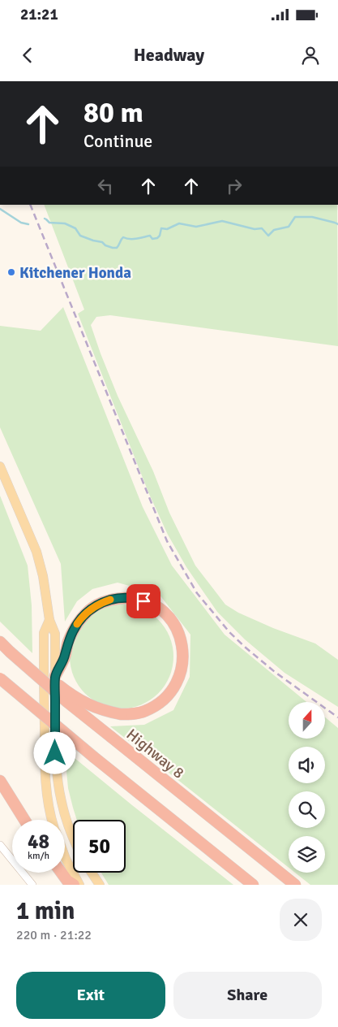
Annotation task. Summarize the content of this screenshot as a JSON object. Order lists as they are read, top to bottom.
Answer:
{
  "streets": {
    "highway": ["Highway 8"]
  },
  "places": ["Kitchener Honda"],
  "north": "top",
  "page": {
    "status": "21:21",
    "header": "Headway",
    "turn": ["80 m", "Continue"],
    "speed": "48 km/h",
    "limit": "50",
    "heading": ["1 min", "220 m · 21:22"],
    "buttons": ["Exit", "Share"]
  }
}
